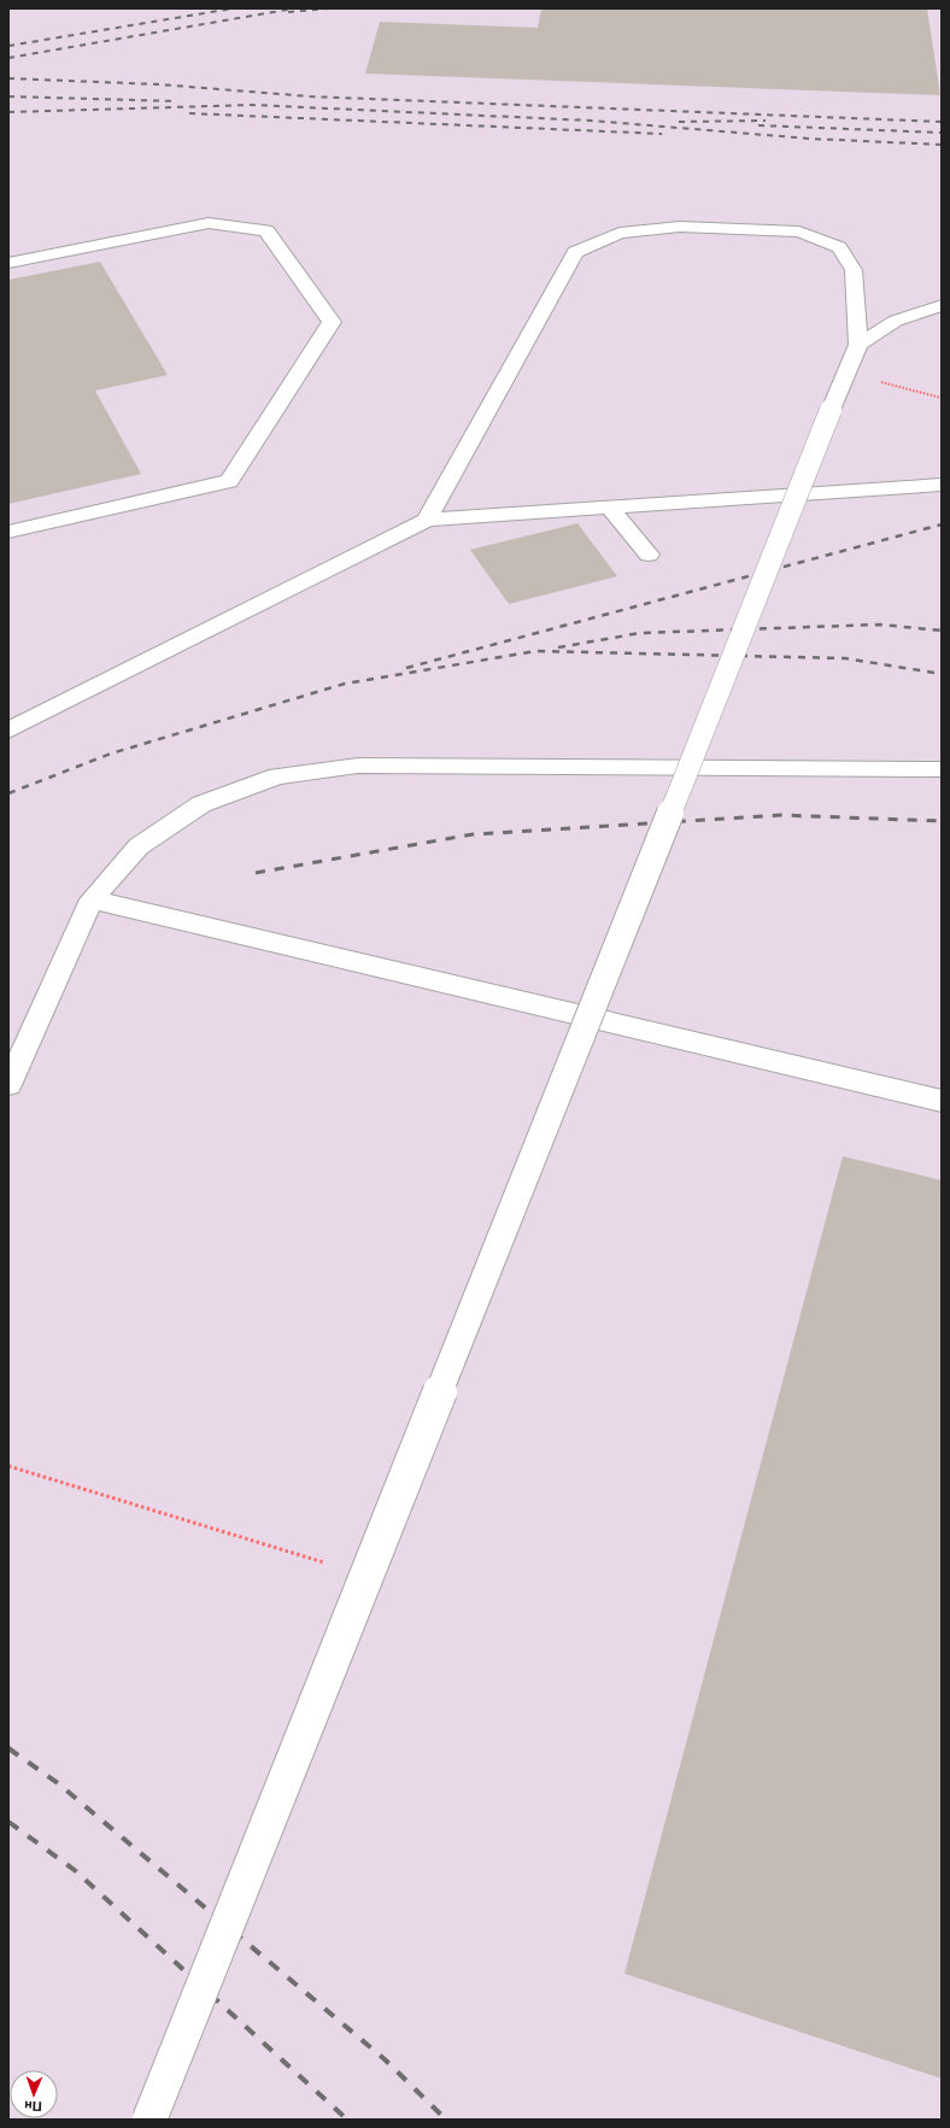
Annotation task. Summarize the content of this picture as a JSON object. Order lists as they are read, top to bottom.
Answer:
{
  "north": "bottom"
}
